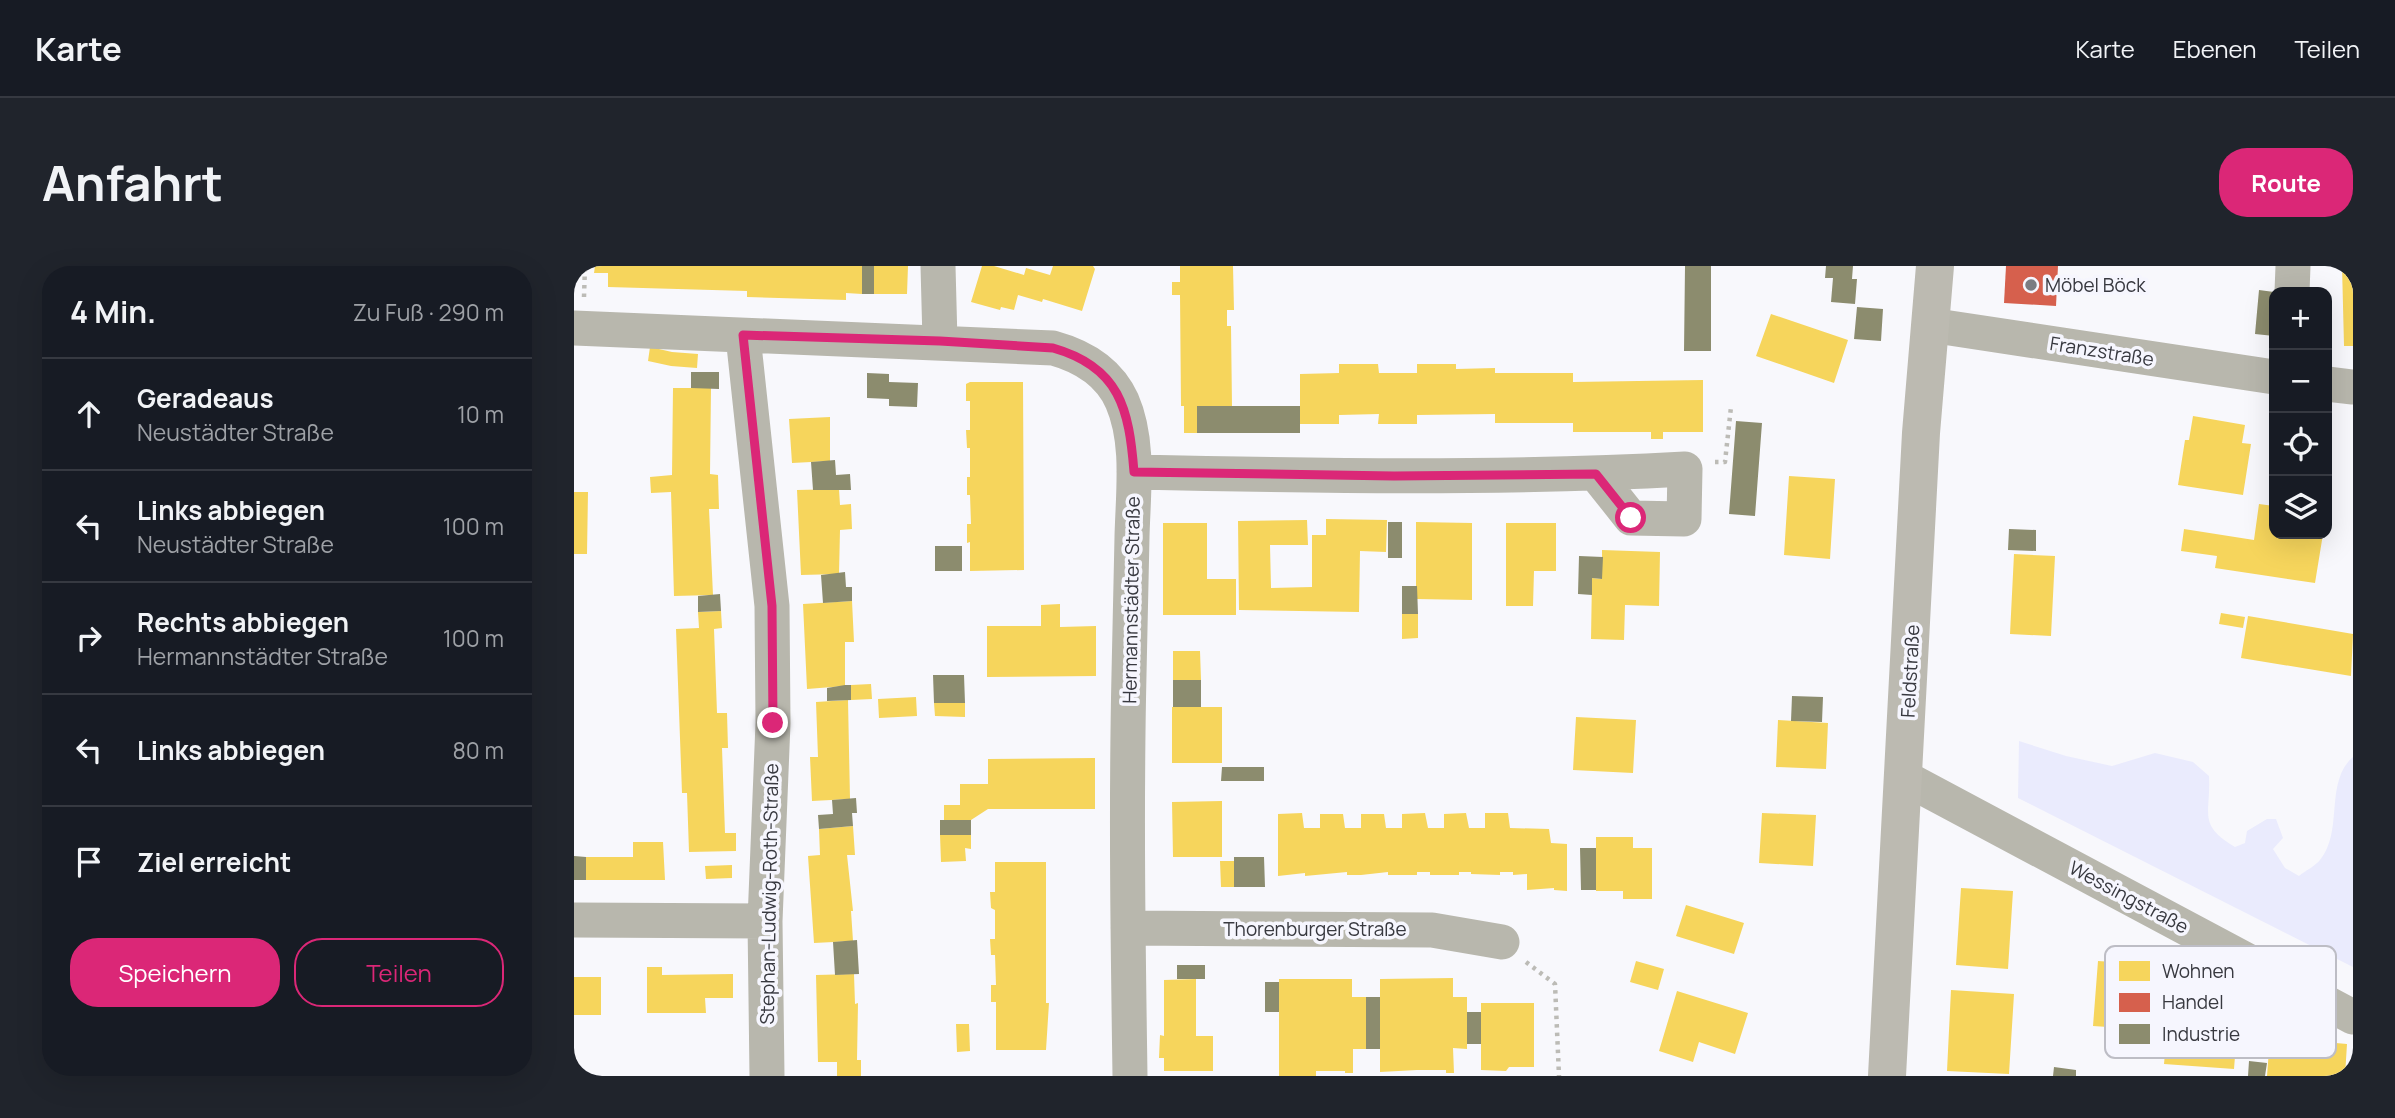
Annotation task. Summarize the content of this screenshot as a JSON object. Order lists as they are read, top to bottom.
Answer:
{
  "streets": {
    "main road": ["Feldstraße"],
    "street": [
      "Franzstraße",
      "Hermannstädter Straße",
      "Stephan-Ludwig-Roth-Straße",
      "Wessingstraße",
      "Thorenburger Straße"
    ]
  },
  "crossings": [
    ["Franzstraße", "Feldstraße"],
    ["Hermannstädter Straße", "Stephan-Ludwig-Roth-Straße"],
    ["Hermannstädter Straße", "Thorenburger Straße"],
    ["Feldstraße", "Wessingstraße"]
  ],
  "places": ["Möbel Böck"],
  "legend": ["Wohnen", "Handel", "Industrie"],
  "page": {
    "header": "Karte",
    "nav": ["Karte", "Ebenen", "Teilen"],
    "buttons": [
      "Route",
      ["Speichern", "Teilen"]
    ],
    "title": "Anfahrt",
    "heading": ["4 Min.", "Zu Fuß · 290 m"],
    "map_buttons": ["+", "−"],
    "list": [
      ["Geradeaus", "Neustädter Straße", "10 m"],
      ["Links abbiegen", "Neustädter Straße", "100 m"],
      ["Rechts abbiegen", "Hermannstädter Straße", "100 m"],
      ["Links abbiegen", "80 m"],
      "Ziel erreicht"
    ]
  }
}
